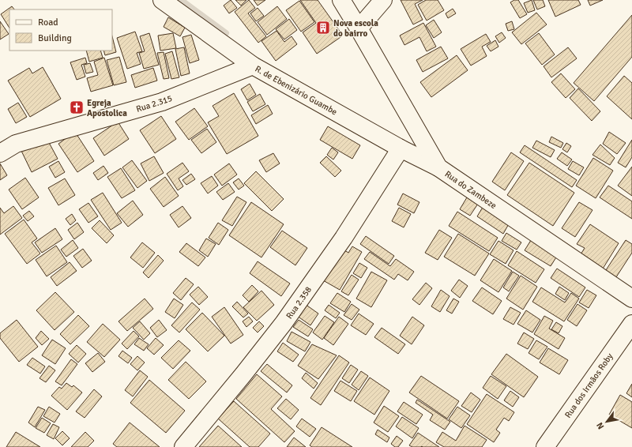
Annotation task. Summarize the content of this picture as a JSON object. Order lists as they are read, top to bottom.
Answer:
{
  "streets": {
    "street": [
      "R. de Ebenizário Guambe",
      "Rua 2.315",
      "Rua do Zambeze",
      "Rua 2.358",
      "Rua dos Irmãos Roby"
    ]
  },
  "crossings": [
    ["R. de Ebenizário Guambe", "Rua 2.315"],
    ["R. de Ebenizário Guambe", "Rua do Zambeze"],
    ["R. de Ebenizário Guambe", "Rua 2.358"]
  ],
  "places": {
    "building": ["Nova escola do bairro"],
    "church": ["Egreja Apostolica"]
  },
  "legend": ["Road", "Building"],
  "north": "bottom left"
}
